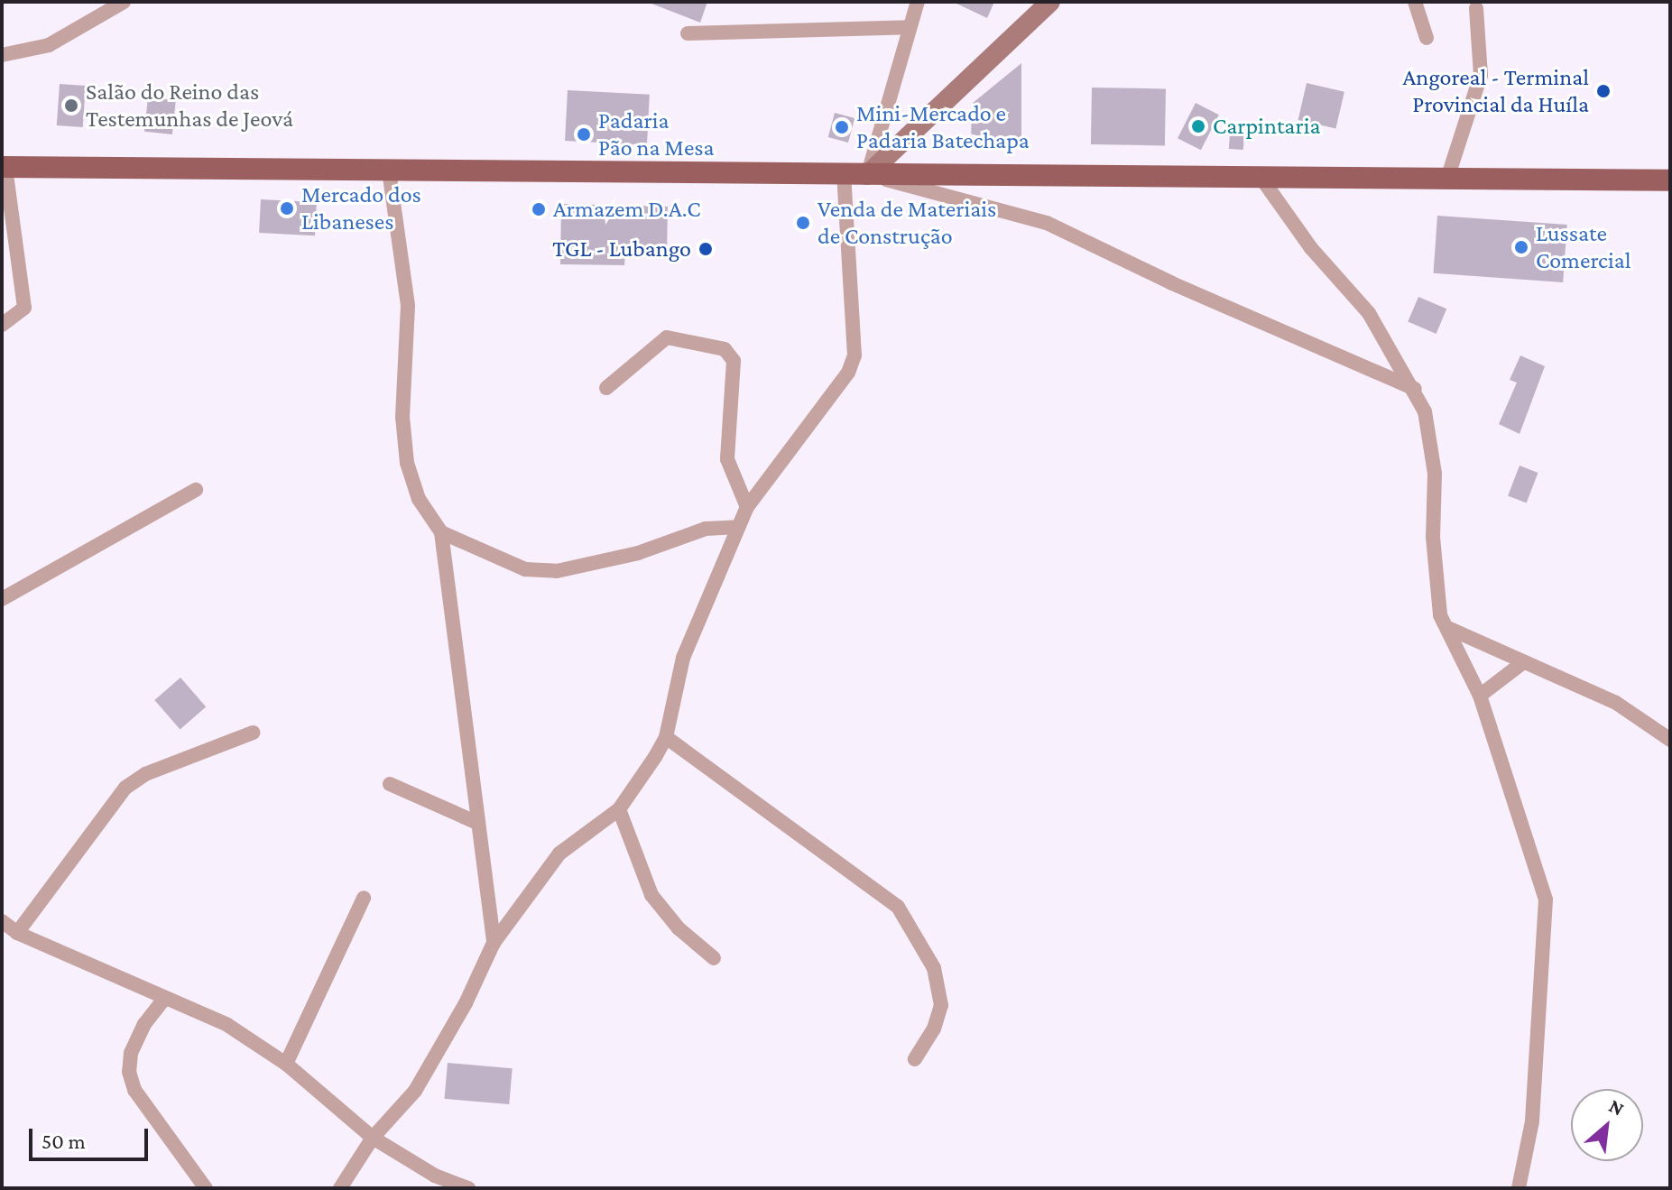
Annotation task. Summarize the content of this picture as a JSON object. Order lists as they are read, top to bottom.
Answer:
{
  "places": [
    "Angoreal - Terminal Provincial da Huíla",
    "Salão do Reino das Testemunhas de Jeová",
    "Carpintaria",
    "Mini-Mercado e Padaria Batechapa",
    "Padaria Pão na Mesa",
    "Mercado dos Libaneses",
    "Armazem D.A.C",
    "Venda de Materiais de Construção",
    "Lussate Comercial",
    "TGL - Lubango"
  ],
  "scale_bar": "50 m",
  "north": "top right"
}
